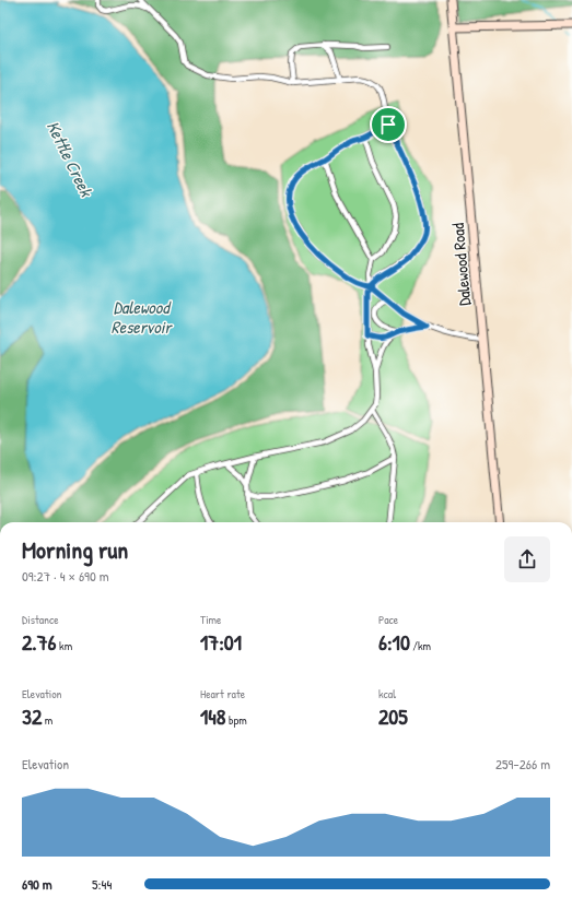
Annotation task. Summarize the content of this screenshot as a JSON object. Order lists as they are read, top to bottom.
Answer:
{
  "streets": {
    "main road": ["Dalewood Road"]
  },
  "water": ["Kettle Creek", "Dalewood Reservoir"],
  "page": {
    "heading": ["Morning run", "09:27 · 4 × 690 m"],
    "stats": [
      ["Distance", "2.76 km"],
      ["Time", "17:01"],
      ["Pace", "6:10 /km"],
      ["Elevation", "32 m"],
      ["Heart rate", "148 bpm"],
      ["kcal", "205"]
    ],
    "chart": ["Elevation", "259–266 m"],
    "list": [
      {
        "name": "690 m",
        "note": "5:44"
      }
    ]
  }
}
